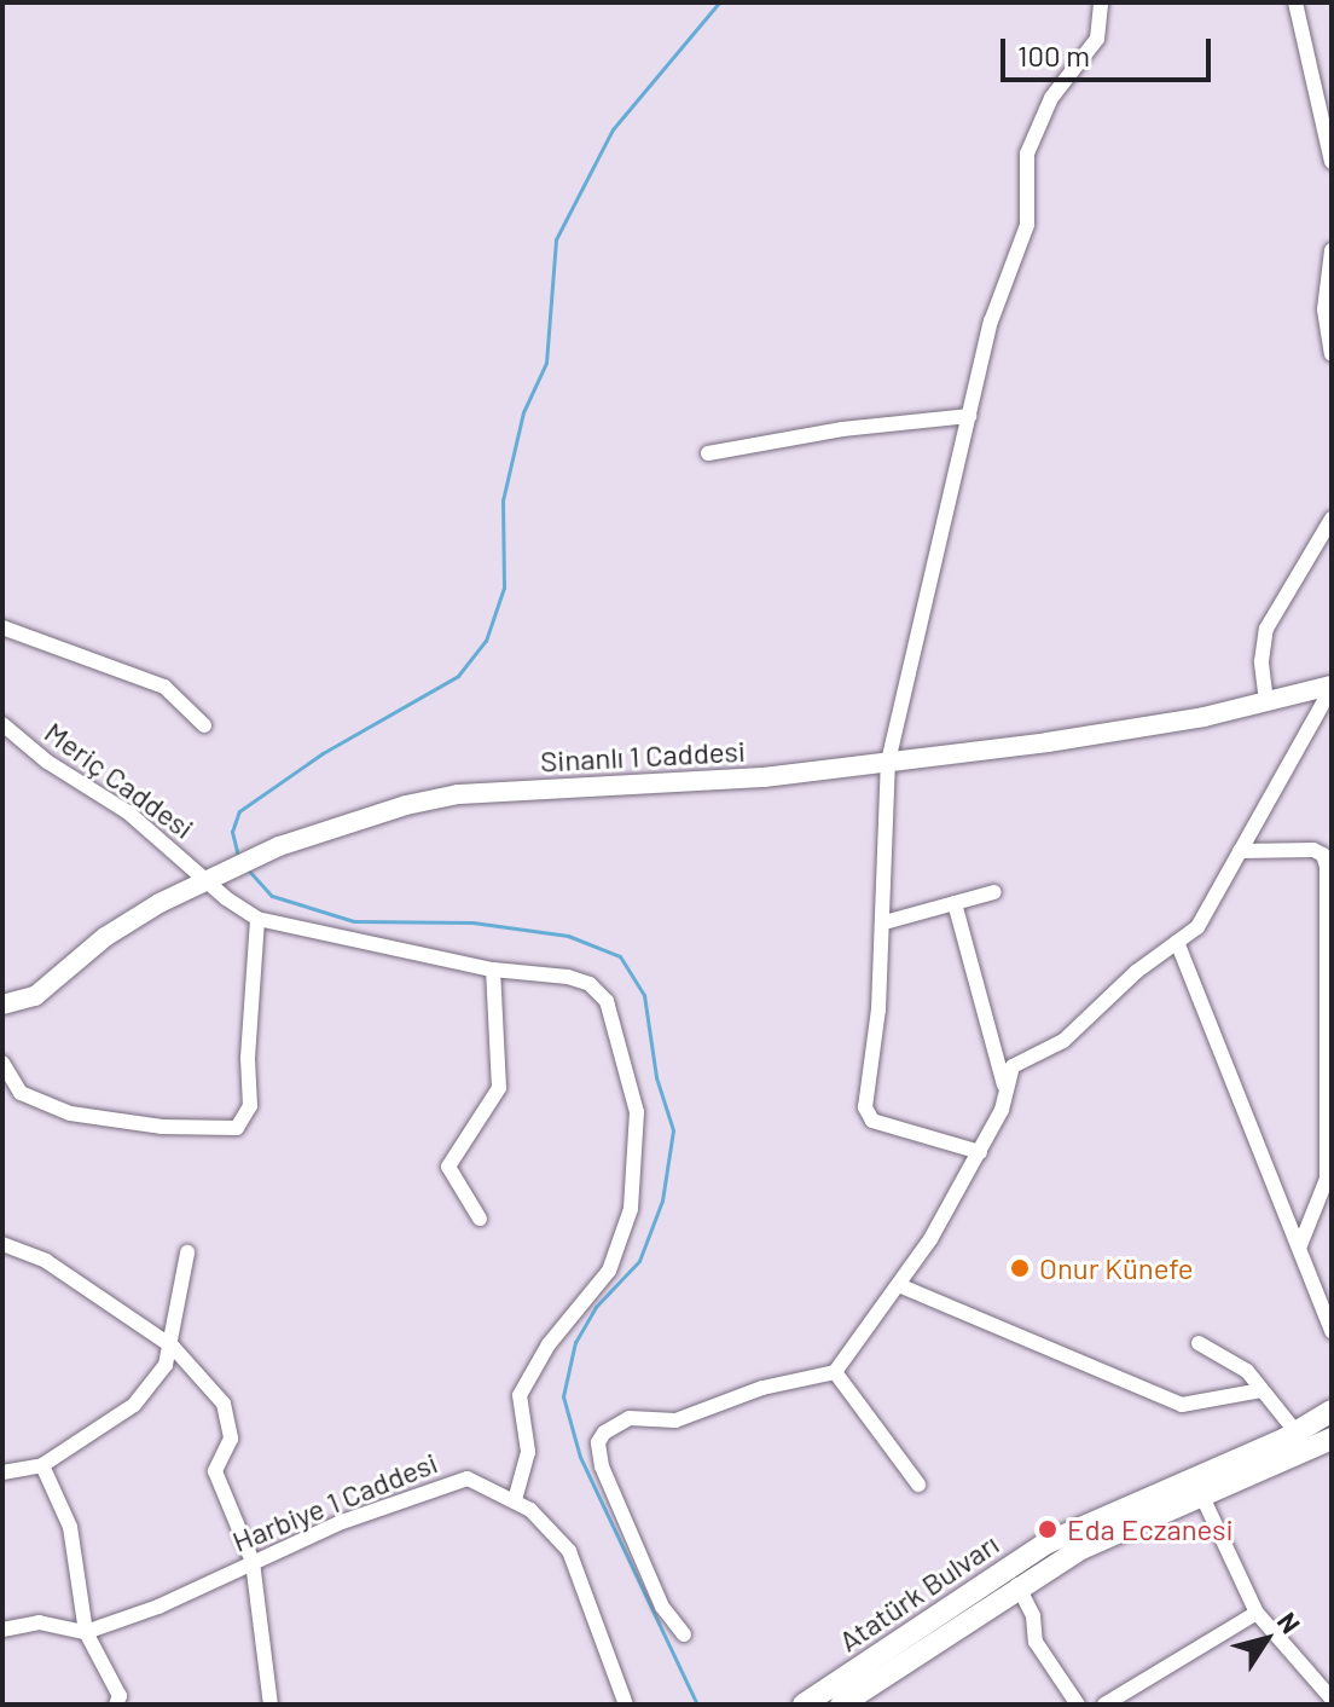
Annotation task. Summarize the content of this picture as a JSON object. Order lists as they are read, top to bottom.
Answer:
{
  "streets": {
    "highway": ["Atatürk Bulvarı"],
    "main road": ["Sinanlı 1 Caddesi"],
    "street": ["Meriç Caddesi", "Harbiye 1 Caddesi"]
  },
  "crossings": [
    ["Sinanlı 1 Caddesi", "Meriç Caddesi"]
  ],
  "places": ["Onur Künefe", "Eda Eczanesi"],
  "scale_bar": "100 m",
  "north": "top right"
}
